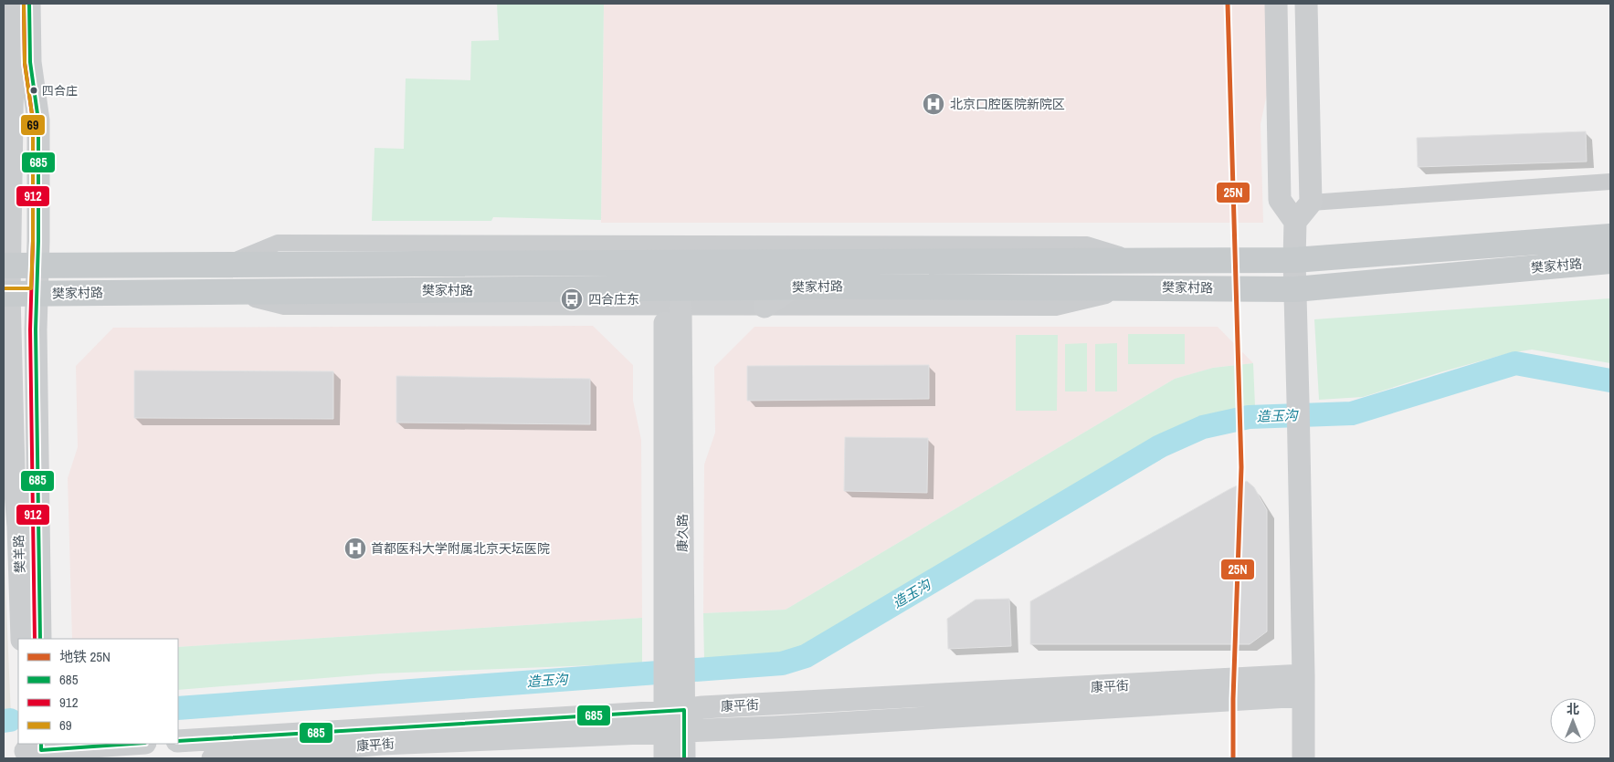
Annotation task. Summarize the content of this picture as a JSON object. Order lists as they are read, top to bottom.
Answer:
{
  "streets": {
    "main road": ["樊家村路"],
    "street": ["康久路", "樊羊路", "康平街"]
  },
  "crossings": [
    ["樊家村路", "樊羊路"],
    ["康久路", "康平街"]
  ],
  "water": ["造玉沟"],
  "places": {
    "other": ["四合庄"],
    "hospital": ["北京口腔医院新院区", "首都医科大学附属北京天坛医院"],
    "bus stop": ["四合庄东"]
  },
  "lines": [
    "metro line 25N",
    "transit line 685",
    "transit line 912",
    "transit line 69"
  ],
  "legend": [
    "地铁 25N",
    "685",
    "912",
    "69"
  ],
  "north": "top"
}
